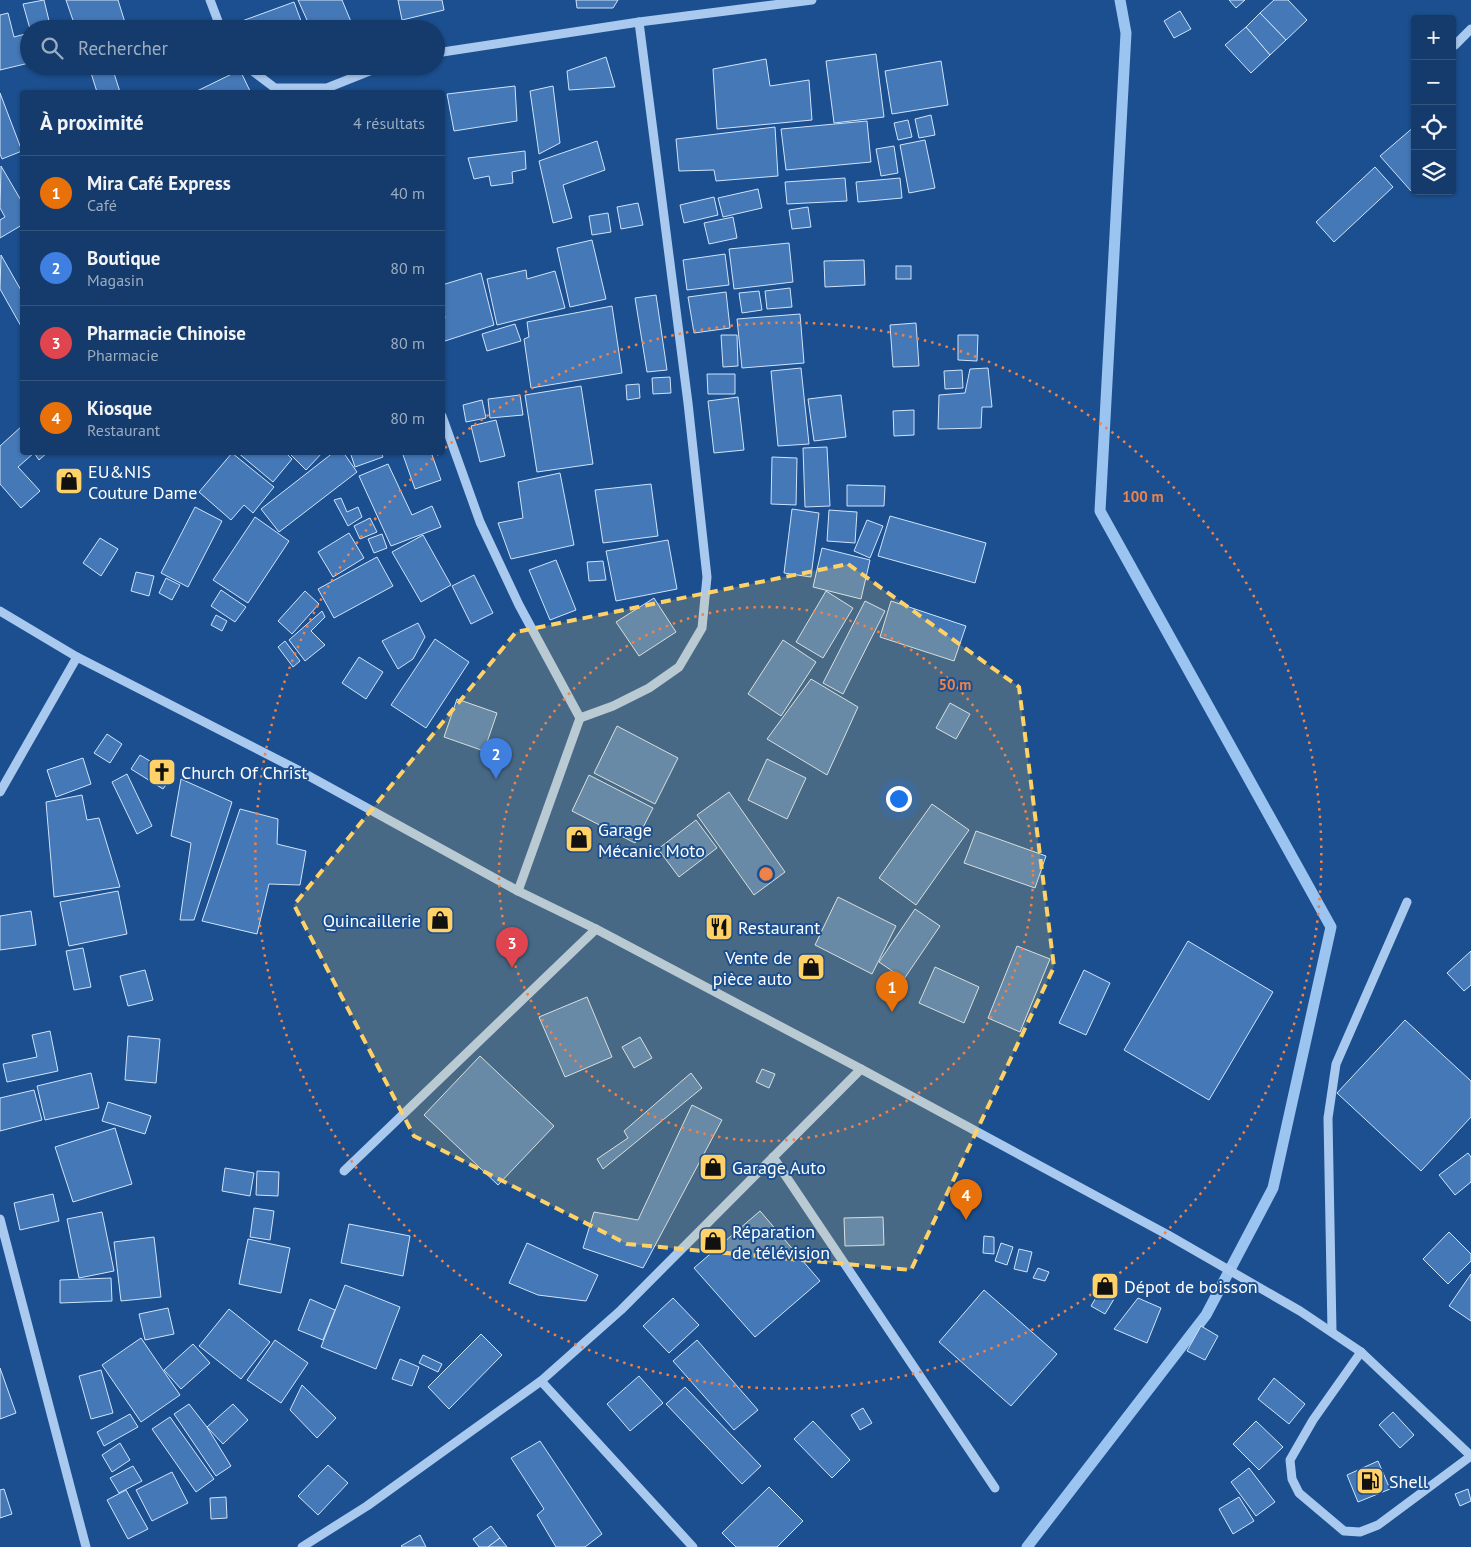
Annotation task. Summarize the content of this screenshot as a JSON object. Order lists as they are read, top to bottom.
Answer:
{
  "places": {
    "shop": [
      "EU&NIS Couture Dame",
      "Garage Mécanic Moto",
      "Quincaillerie",
      "Vente de pièce auto",
      "Garage Auto",
      "Réparation de télévision",
      "Dépot de boisson"
    ],
    "church": ["Church Of Christ"],
    "restaurant": ["Restaurant"],
    "fuel station": ["Shell"]
  },
  "page": {
    "map_buttons": ["+", "−"],
    "search": "Rechercher",
    "heading": ["À proximité", "4 résultats"],
    "list": [
      {
        "mark": "1",
        "name": "Mira Café Express",
        "note": "Café",
        "value": "40 m"
      },
      {
        "mark": "2",
        "name": "Boutique",
        "note": "Magasin",
        "value": "80 m"
      },
      {
        "mark": "3",
        "name": "Pharmacie Chinoise",
        "note": "Pharmacie",
        "value": "80 m"
      },
      {
        "mark": "4",
        "name": "Kiosque",
        "note": "Restaurant",
        "value": "80 m"
      }
    ],
    "pins": [
      "2",
      "3",
      "1",
      "4"
    ]
  },
  "rings": ["100 m", "50 m"]
}
